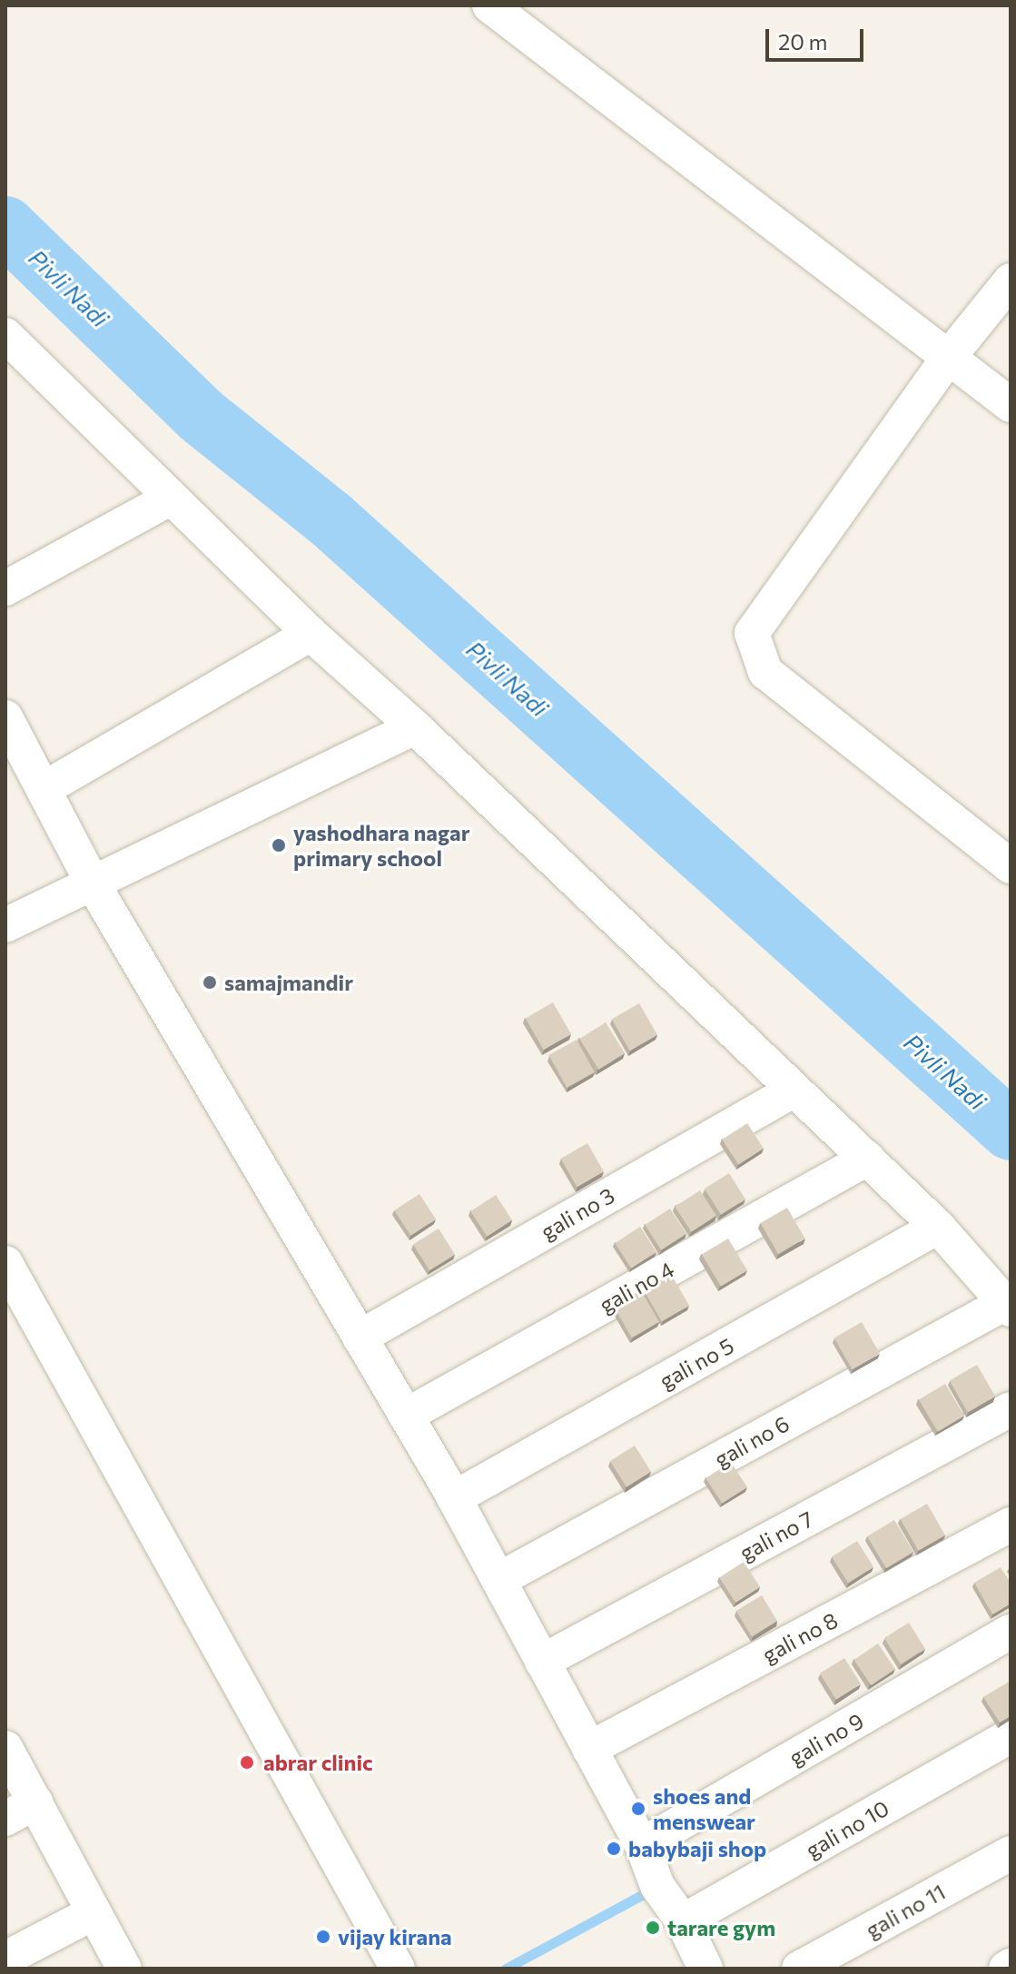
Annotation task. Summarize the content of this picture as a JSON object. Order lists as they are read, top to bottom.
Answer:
{
  "streets": {
    "street": [
      "gali no 3",
      "gali no 4",
      "gali no 5",
      "gali no 6",
      "gali no 7",
      "gali no 8",
      "gali no 9",
      "gali no 10",
      "gali no 11"
    ]
  },
  "water": ["Pivli Nadi"],
  "places": [
    "yashodhara nagar primary school",
    "samajmandir",
    "abrar clinic",
    "shoes and menswear",
    "babybaji shop",
    "tarare gym",
    "vijay kirana"
  ],
  "scale_bar": "20 m"
}
